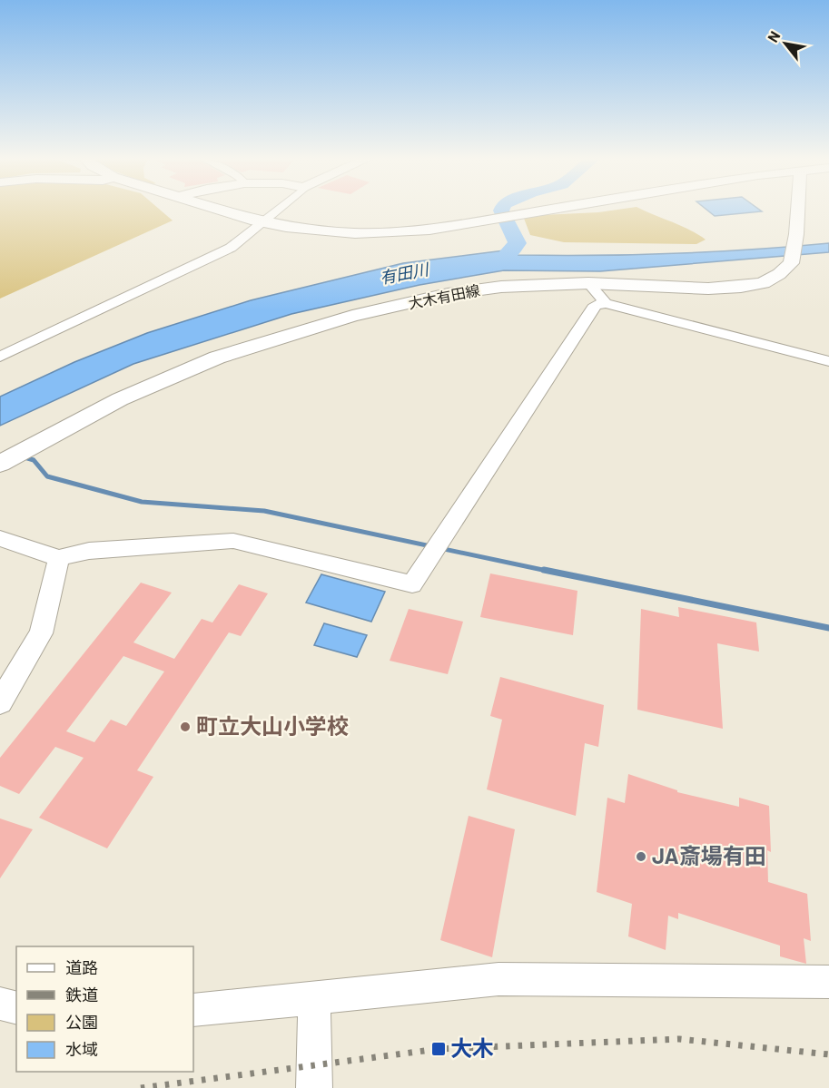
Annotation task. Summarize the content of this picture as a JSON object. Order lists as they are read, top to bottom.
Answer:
{
  "streets": {
    "main road": ["大木有田線"]
  },
  "water": ["有田川"],
  "places": {
    "other": ["町立大山小学校", "JA斎場有田"],
    "transit": ["大木"]
  },
  "legend": [
    "道路",
    "鉄道",
    "公園",
    "水域"
  ],
  "north": "top left"
}
